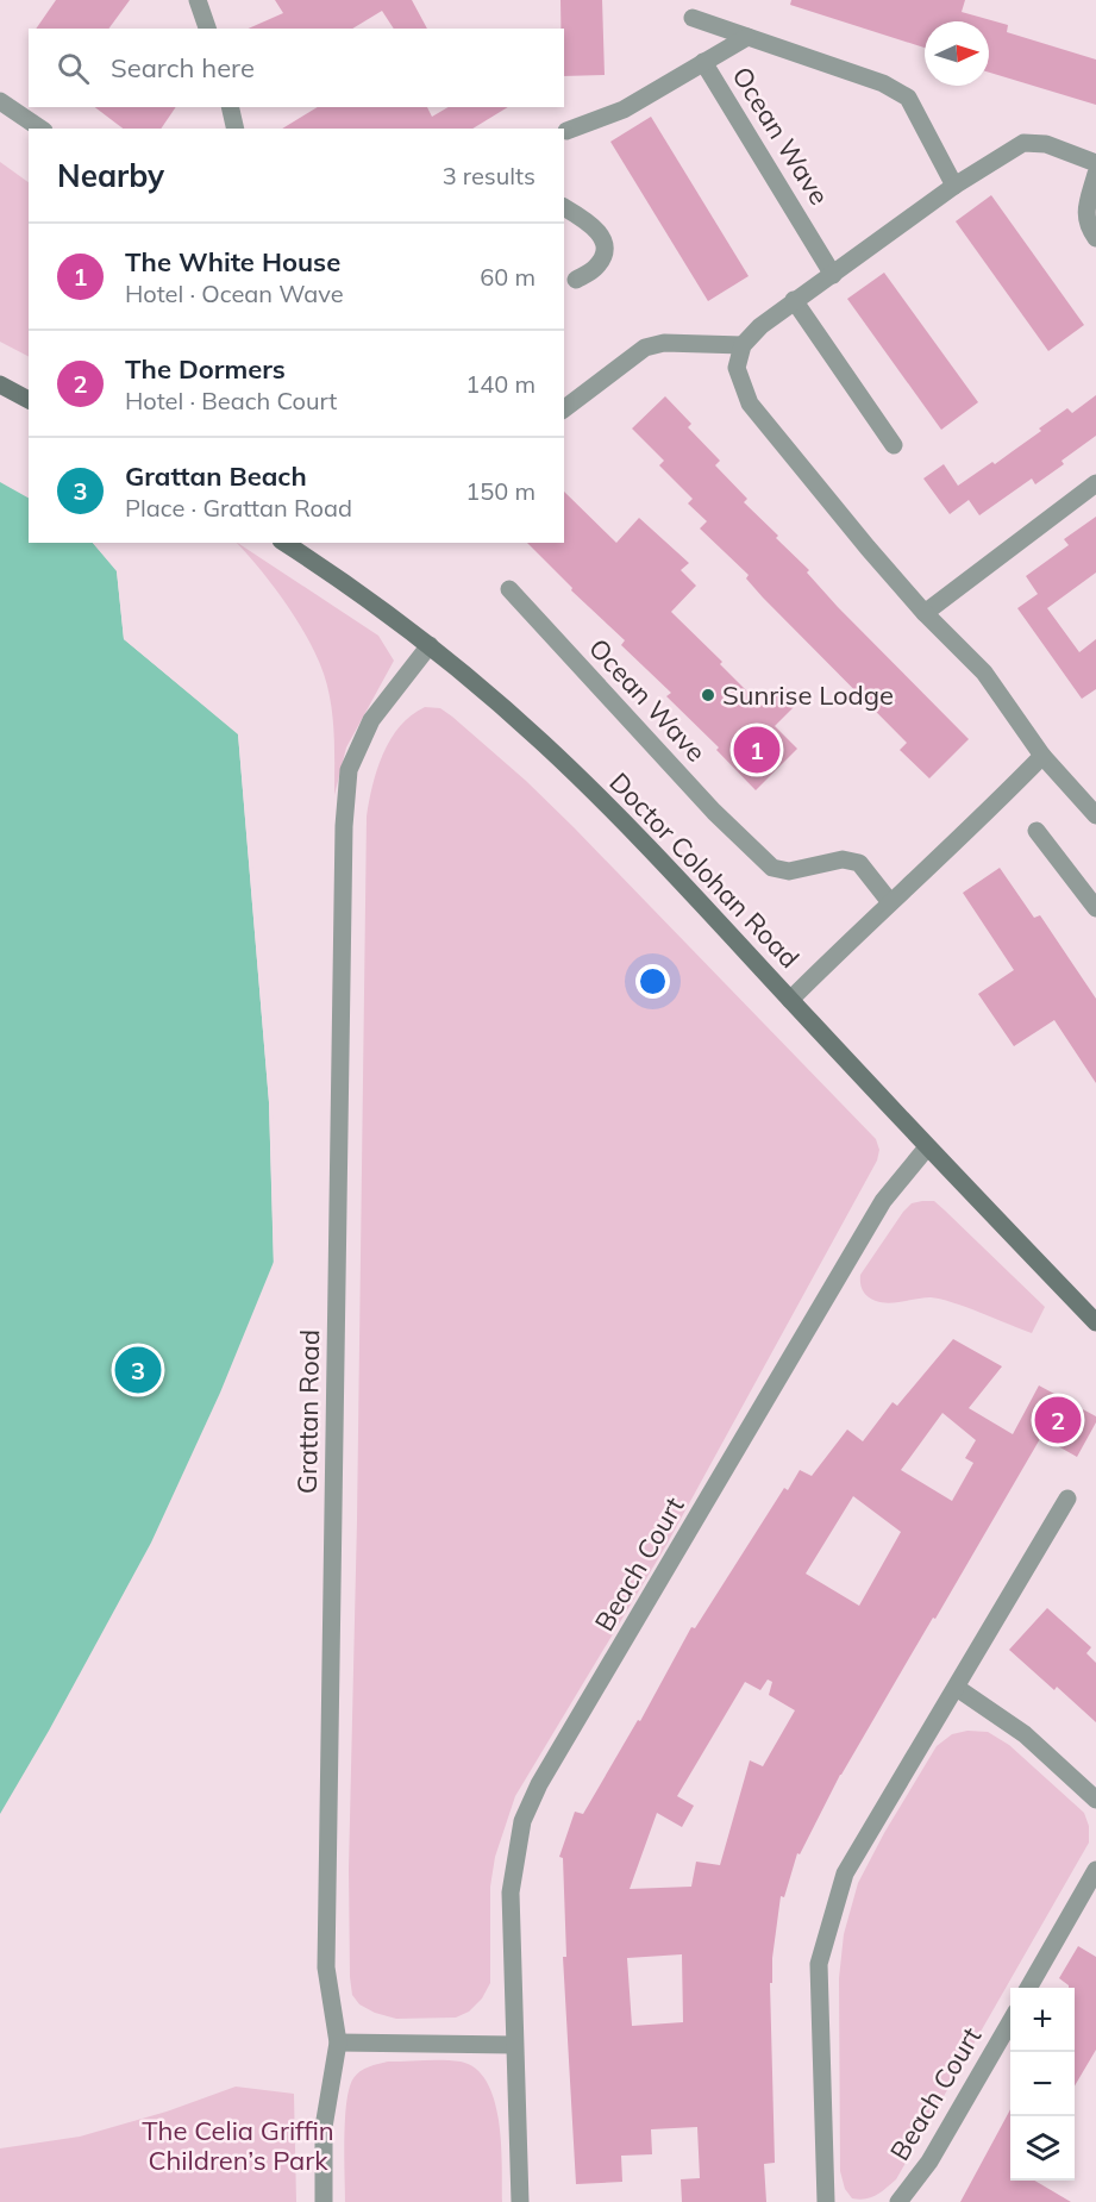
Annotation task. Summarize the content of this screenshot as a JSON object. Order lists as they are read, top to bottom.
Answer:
{
  "streets": {
    "main road": ["Doctor Colohan Road"],
    "street": ["Ocean Wave", "Grattan Road", "Beach Court"]
  },
  "crossings": [
    ["Doctor Colohan Road", "Grattan Road"],
    ["Doctor Colohan Road", "Beach Court"]
  ],
  "parks": ["The Celia Griffin Children’s Park"],
  "places": ["Sunrise Lodge"],
  "north": "right",
  "page": {
    "search": "Search here",
    "heading": ["Nearby", "3 results"],
    "list": [
      {
        "mark": "1",
        "name": "The White House",
        "note": "Hotel · Ocean Wave",
        "value": "60 m"
      },
      {
        "mark": "2",
        "name": "The Dormers",
        "note": "Hotel · Beach Court",
        "value": "140 m"
      },
      {
        "mark": "3",
        "name": "Grattan Beach",
        "note": "Place · Grattan Road",
        "value": "150 m"
      }
    ],
    "pins": ["1", "3", "2"],
    "map_buttons": ["+", "−"]
  }
}
